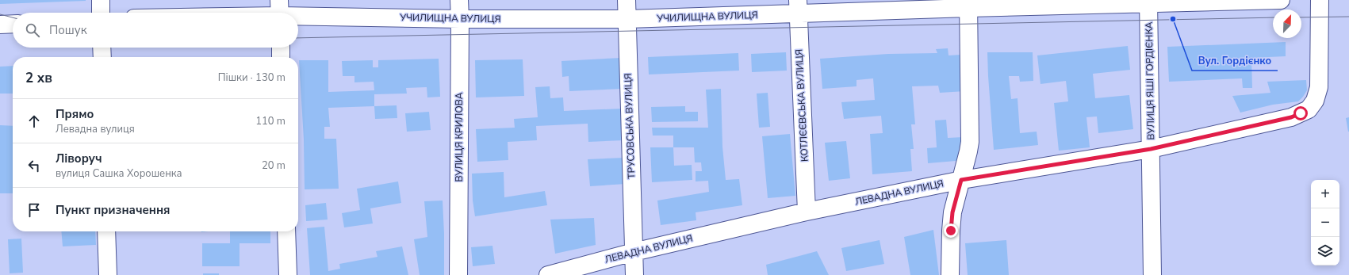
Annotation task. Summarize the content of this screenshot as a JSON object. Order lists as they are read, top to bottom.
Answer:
{
  "streets": {
    "street": [
      "УЧИЛИЩНА ВУЛИЦЯ",
      "ВУЛИЦЯ ЯШІ ГОРДІЄНКА",
      "КОТЛЄЄВСЬКА ВУЛИЦЯ",
      "ТРУСОВСЬКА ВУЛИЦЯ",
      "ВУЛИЦЯ КРИЛОВА",
      "ЛЕВАДНА ВУЛИЦЯ"
    ]
  },
  "crossings": [
    ["УЧИЛИЩНА ВУЛИЦЯ", "ВУЛИЦЯ ЯШІ ГОРДІЄНКА"],
    ["УЧИЛИЩНА ВУЛИЦЯ", "КОТЛЄЄВСЬКА ВУЛИЦЯ"],
    ["УЧИЛИЩНА ВУЛИЦЯ", "ТРУСОВСЬКА ВУЛИЦЯ"],
    ["УЧИЛИЩНА ВУЛИЦЯ", "ВУЛИЦЯ КРИЛОВА"],
    ["ВУЛИЦЯ ЯШІ ГОРДІЄНКА", "ЛЕВАДНА ВУЛИЦЯ"],
    ["КОТЛЄЄВСЬКА ВУЛИЦЯ", "ЛЕВАДНА ВУЛИЦЯ"],
    ["ТРУСОВСЬКА ВУЛИЦЯ", "ЛЕВАДНА ВУЛИЦЯ"]
  ],
  "places": ["Вул. Гордієнко"],
  "north": "top right",
  "page": {
    "search": "Пошук",
    "heading": ["2 хв", "Пішки · 130 m"],
    "list": [
      ["Прямо", "Левадна вулиця", "110 m"],
      ["Ліворуч", "вулиця Сашка Хорошенка", "20 m"],
      "Пункт призначення"
    ],
    "map_buttons": ["+", "−"]
  }
}
